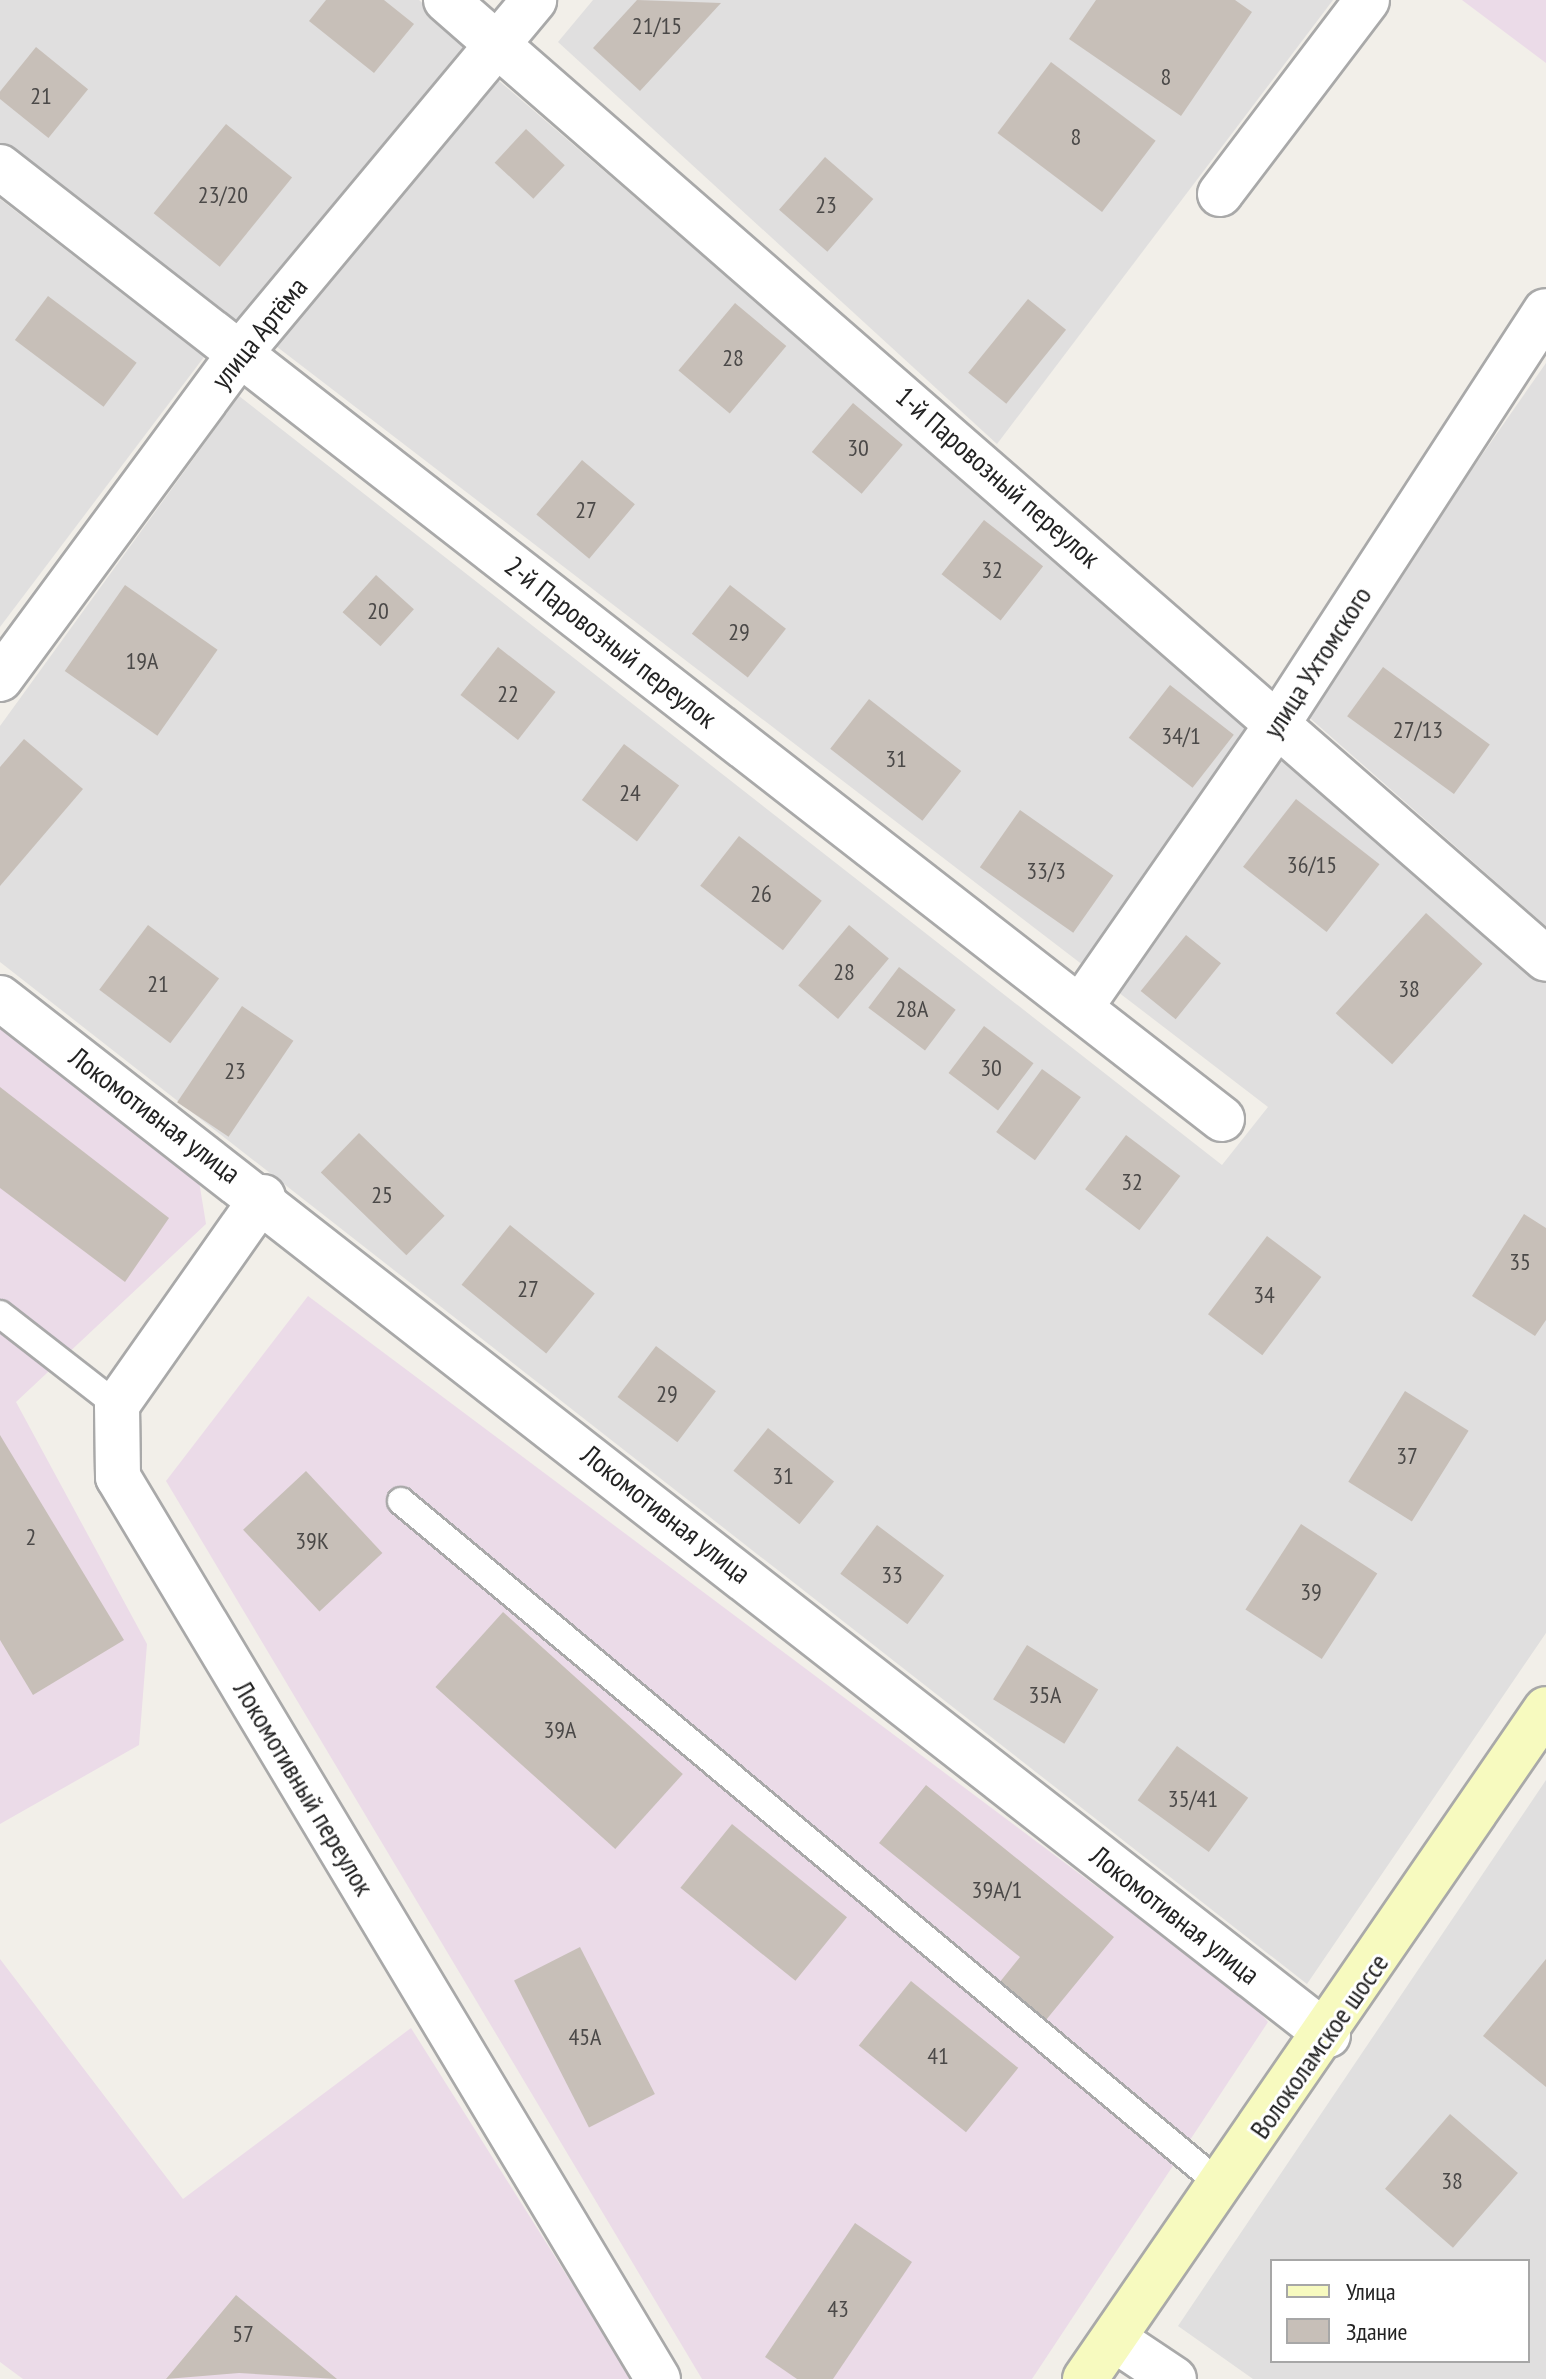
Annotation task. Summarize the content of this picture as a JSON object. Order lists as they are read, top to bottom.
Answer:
{
  "streets": {
    "main road": ["Волоколамское шоссе"],
    "street": [
      "улица Артёма",
      "1-й Паровозный переулок",
      "2-й Паровозный переулок",
      "улица Ухтомского",
      "Локомотивная улица",
      "Локомотивный переулок"
    ]
  },
  "crossings": [
    ["улица Артёма", "1-й Паровозный переулок"],
    ["улица Артёма", "2-й Паровозный переулок"],
    ["1-й Паровозный переулок", "улица Ухтомского"],
    ["2-й Паровозный переулок", "улица Ухтомского"],
    ["Локомотивная улица", "Волоколамское шоссе"]
  ],
  "house_numbers": [
    "21/15",
    "8",
    "21",
    "8",
    "23/20",
    "23",
    "28",
    "30",
    "27",
    "32",
    "20",
    "29",
    "19А",
    "22",
    "27/13",
    "34/1",
    "31",
    "24",
    "36/15",
    "33/3",
    "26",
    "28",
    "21",
    "38",
    "28А",
    "30",
    "23",
    "32",
    "25",
    "35",
    "27",
    "34",
    "29",
    "37",
    "31",
    "2",
    "39К",
    "33",
    "39",
    "35А",
    "39А",
    "35/41",
    "39А/1",
    "45А",
    "41",
    "38",
    "43",
    "57"
  ],
  "legend": ["Улица", "Здание"]
}
